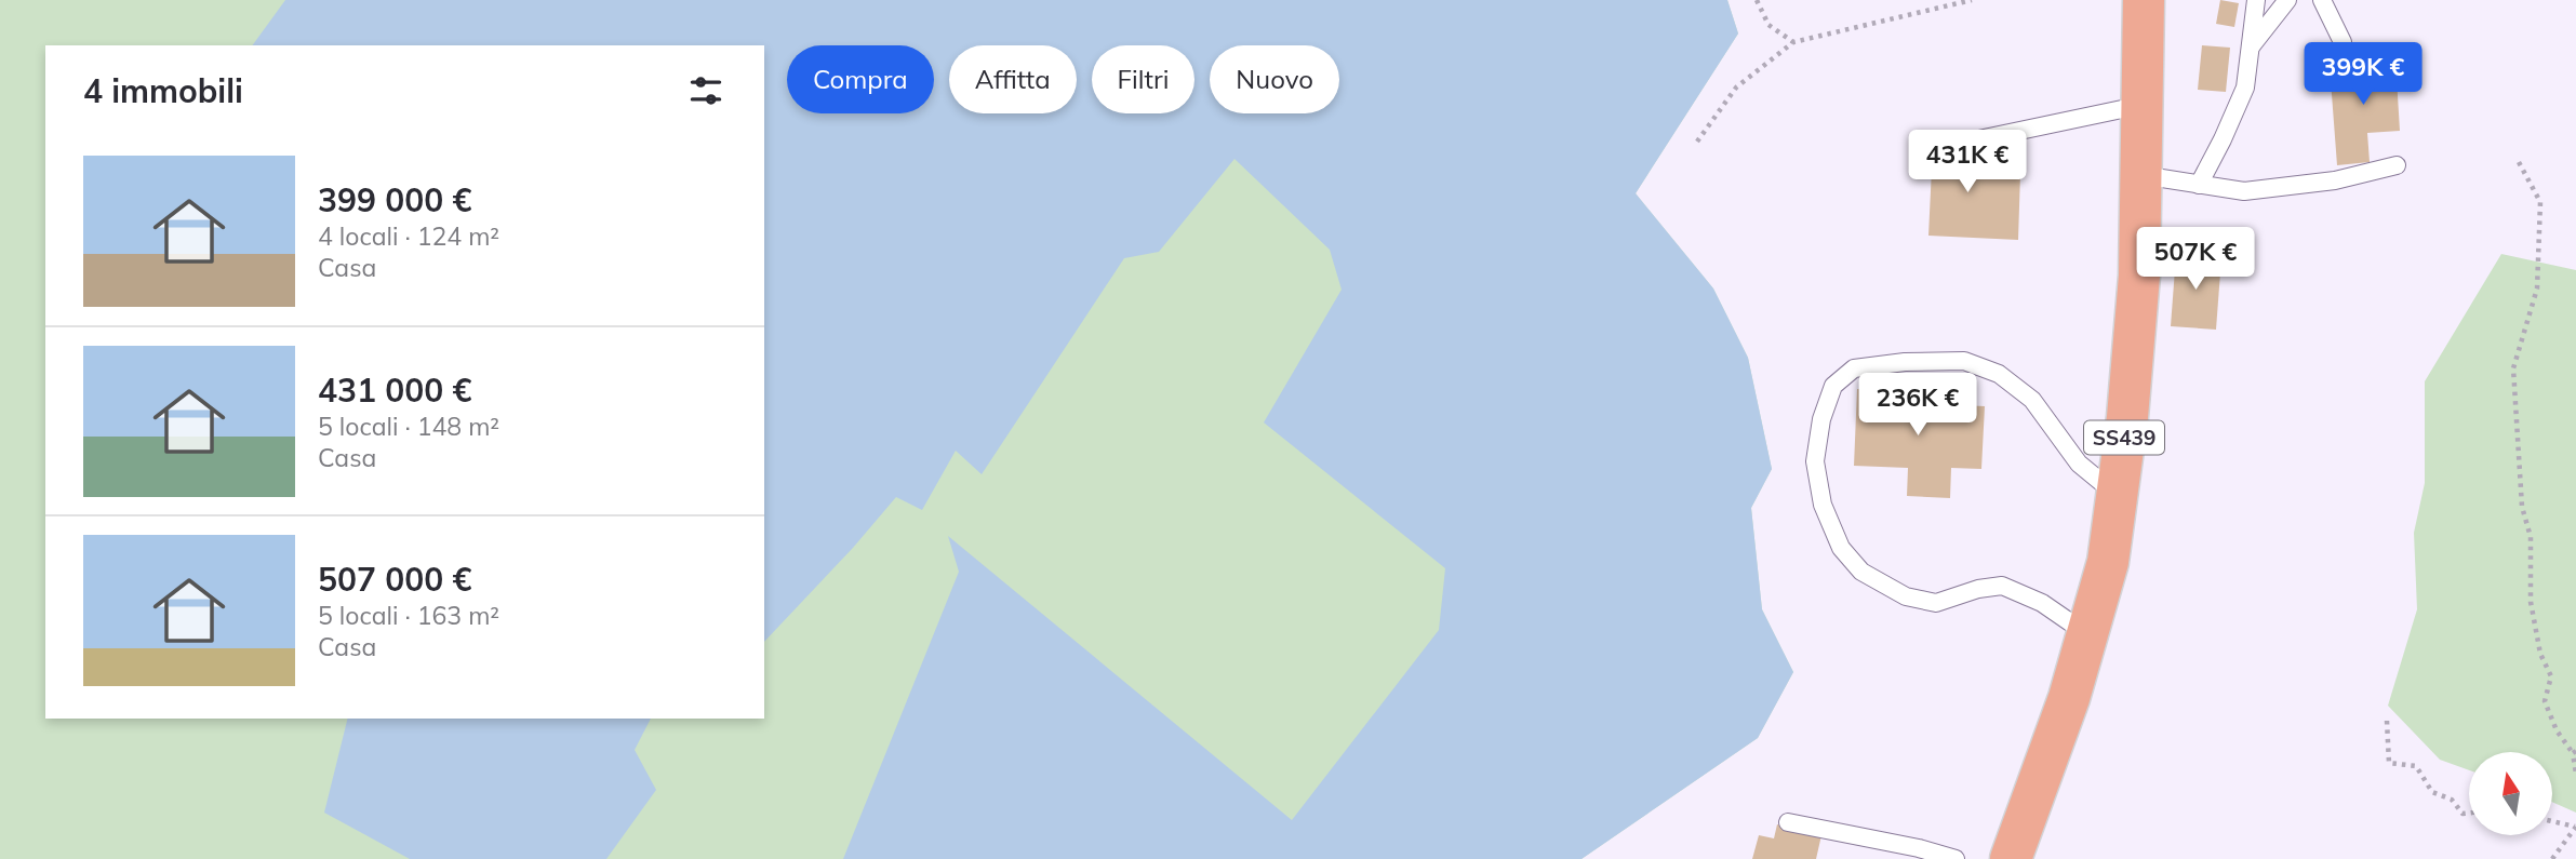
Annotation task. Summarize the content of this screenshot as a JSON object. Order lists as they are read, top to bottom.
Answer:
{
  "streets": {
    "main road": ["SS439"]
  },
  "north": "top",
  "page": {
    "price": [
      "399K €",
      "431K €",
      "507K €",
      "236K €"
    ],
    "chip": [
      "Compra",
      "Affitta",
      "Filtri",
      "Nuovo"
    ],
    "heading": "4 immobili",
    "list": [
      {
        "name": "399 000 €",
        "note": "4 locali · 124 m² · Casa"
      },
      {
        "name": "431 000 €",
        "note": "5 locali · 148 m² · Casa"
      },
      {
        "name": "507 000 €",
        "note": "5 locali · 163 m² · Casa"
      }
    ]
  }
}
